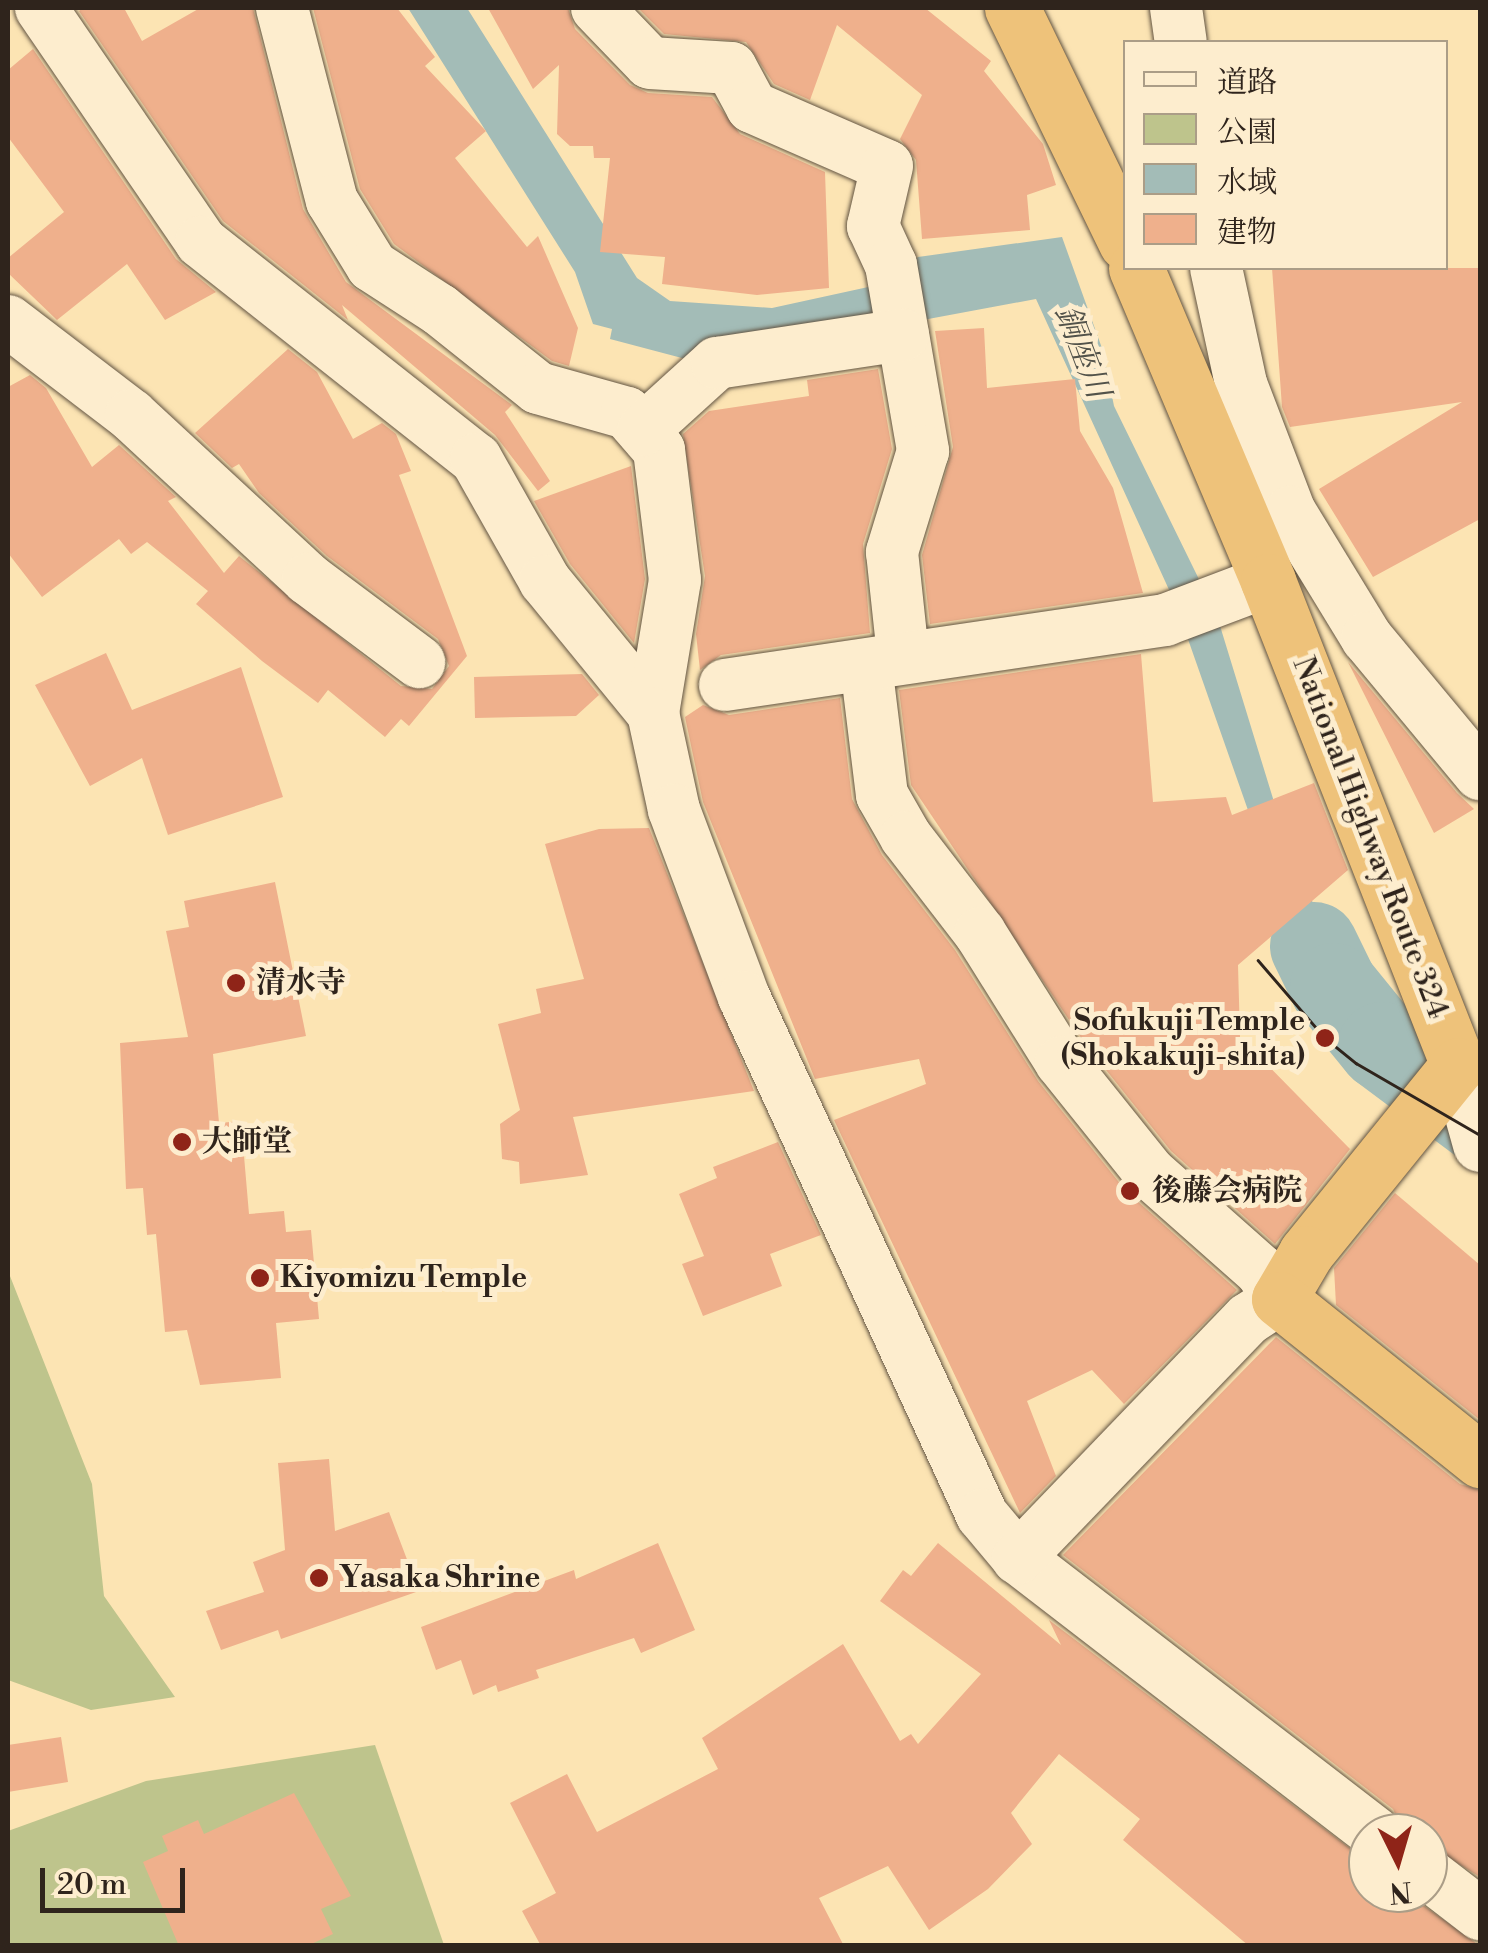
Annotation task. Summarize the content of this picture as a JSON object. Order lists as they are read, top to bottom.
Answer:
{
  "streets": {
    "highway": ["National Highway Route 324"]
  },
  "water": ["銅座川"],
  "places": [
    "清水寺",
    "Sofukuji Temple (Shokakuji-shita)",
    "大師堂",
    "後藤会病院",
    "Kiyomizu Temple",
    "Yasaka Shrine"
  ],
  "legend": [
    "道路",
    "公園",
    "水域",
    "建物"
  ],
  "scale_bar": "20 m",
  "north": "bottom"
}
